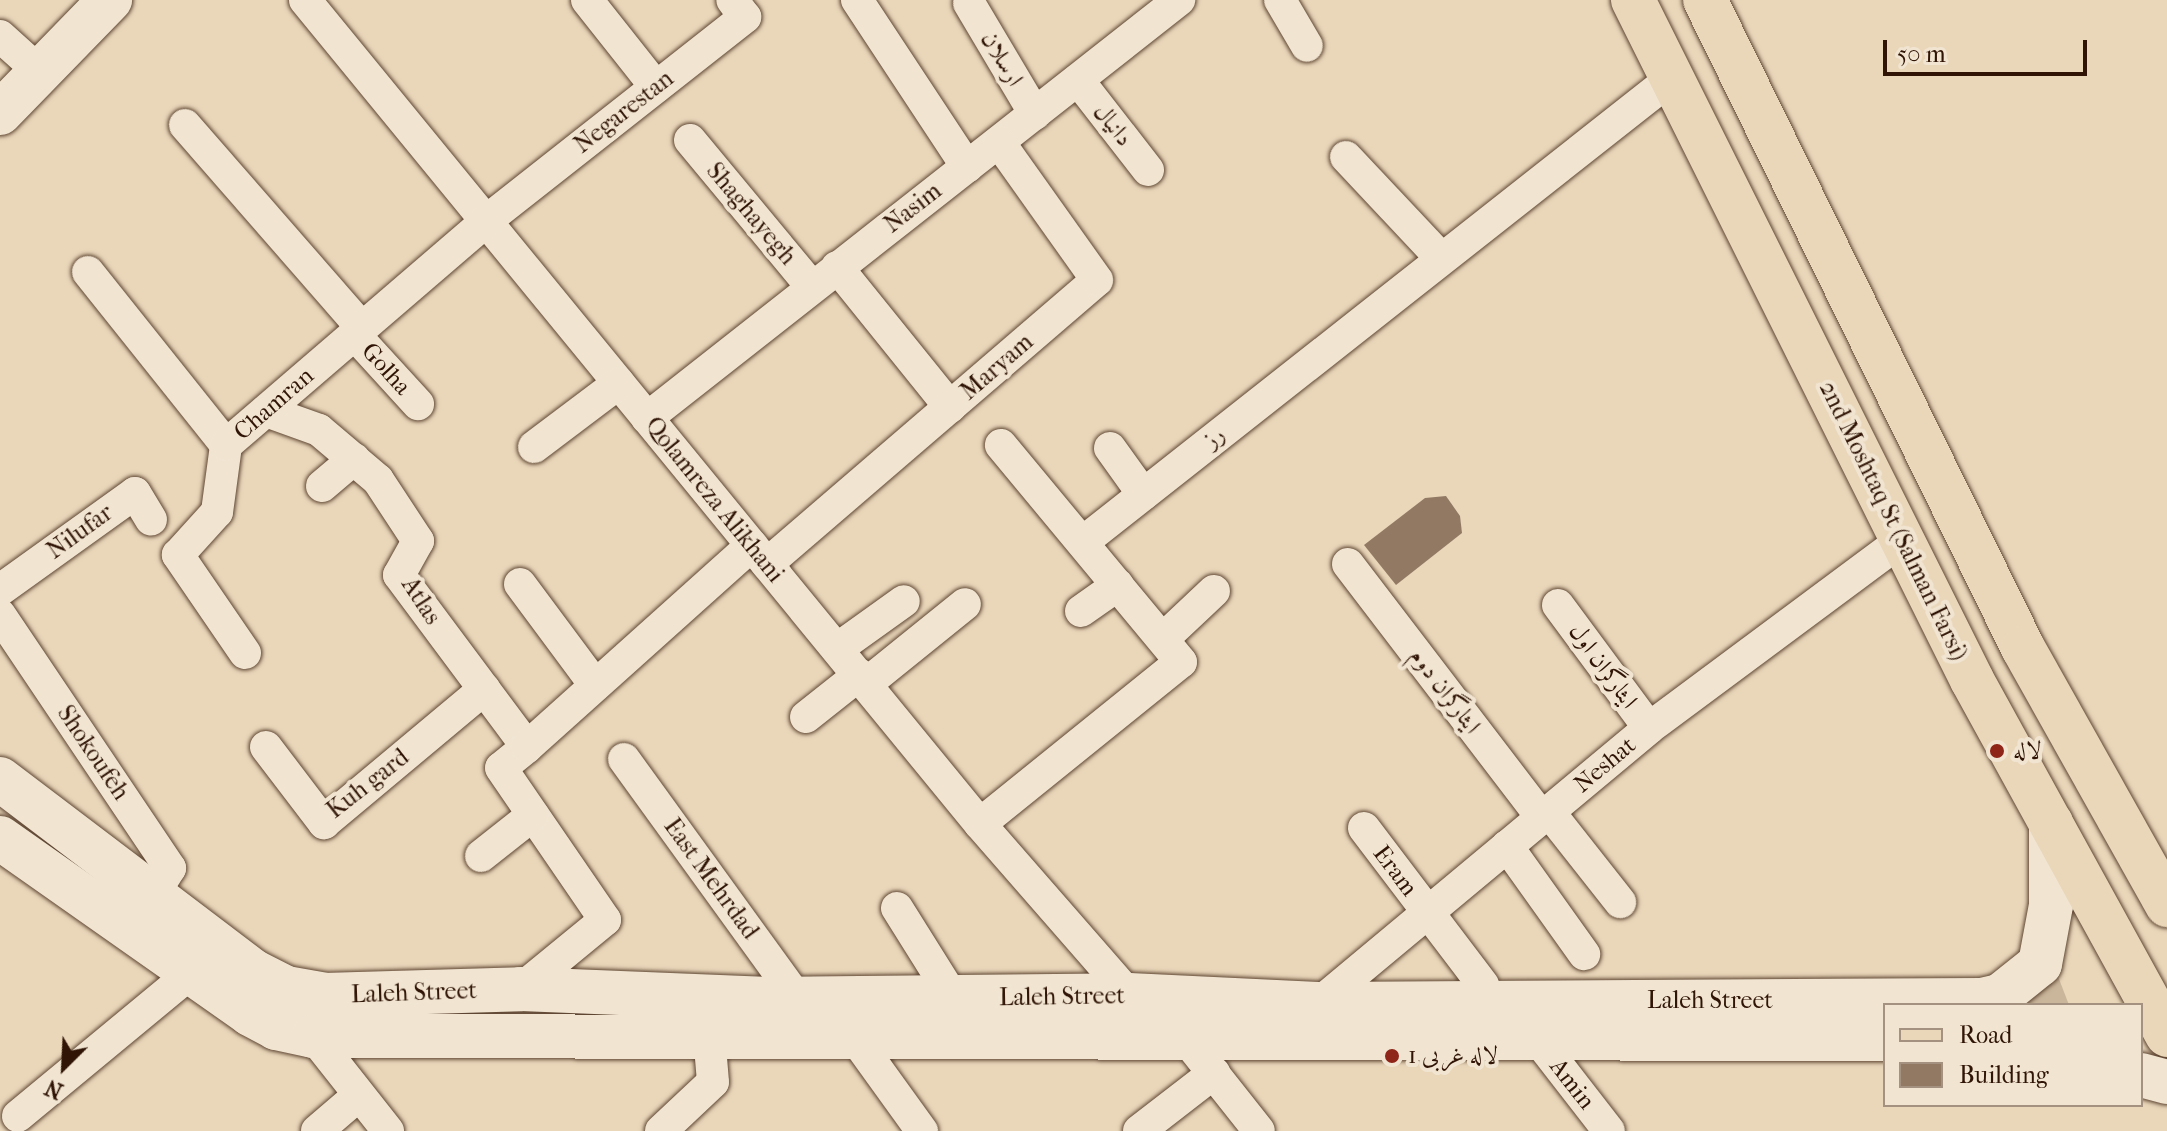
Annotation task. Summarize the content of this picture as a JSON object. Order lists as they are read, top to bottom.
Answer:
{
  "streets": {
    "main road": ["2nd Moshtaq St (Salman Farsi)", "Laleh Street"],
    "street": [
      "ارسلان",
      "Negarestan",
      "دانیال",
      "Nasim",
      "Shaghayegh",
      "Maryam",
      "Golha",
      "Chamran",
      "رز",
      "Qolamreza Alikhani",
      "Nilufar",
      "Atlas",
      "ایثارگران اول",
      "ایثارگران دوم",
      "Shokoufeh",
      "Neshat",
      "Kuh gard",
      "Eram",
      "East Mehrdad",
      "Amin"
    ]
  },
  "crossings": [
    ["ارسلان", "Nasim"],
    ["Negarestan", "Chamran"],
    ["Negarestan", "Qolamreza Alikhani"],
    ["دانیال", "Nasim"],
    ["Nasim", "Shaghayegh"],
    ["Nasim", "Maryam"],
    ["Nasim", "Qolamreza Alikhani"],
    ["Maryam", "Qolamreza Alikhani"],
    ["Golha", "Chamran"],
    ["Chamran", "Qolamreza Alikhani"],
    ["Chamran", "Atlas"],
    ["رز", "2nd Moshtaq St (Salman Farsi)"],
    ["Qolamreza Alikhani", "Laleh Street"],
    ["2nd Moshtaq St (Salman Farsi)", "Neshat"],
    ["2nd Moshtaq St (Salman Farsi)", "Laleh Street"],
    ["Atlas", "Kuh gard"],
    ["ایثارگران اول", "Neshat"],
    ["ایثارگران دوم", "Neshat"],
    ["Shokoufeh", "Laleh Street"],
    ["Neshat", "Eram"],
    ["Neshat", "Laleh Street"],
    ["East Mehrdad", "Laleh Street"],
    ["Laleh Street", "Amin"]
  ],
  "places": ["لاله", "لاله غربی 1"],
  "legend": ["Road", "Building"],
  "scale_bar": "50 m",
  "north": "bottom left"
}
